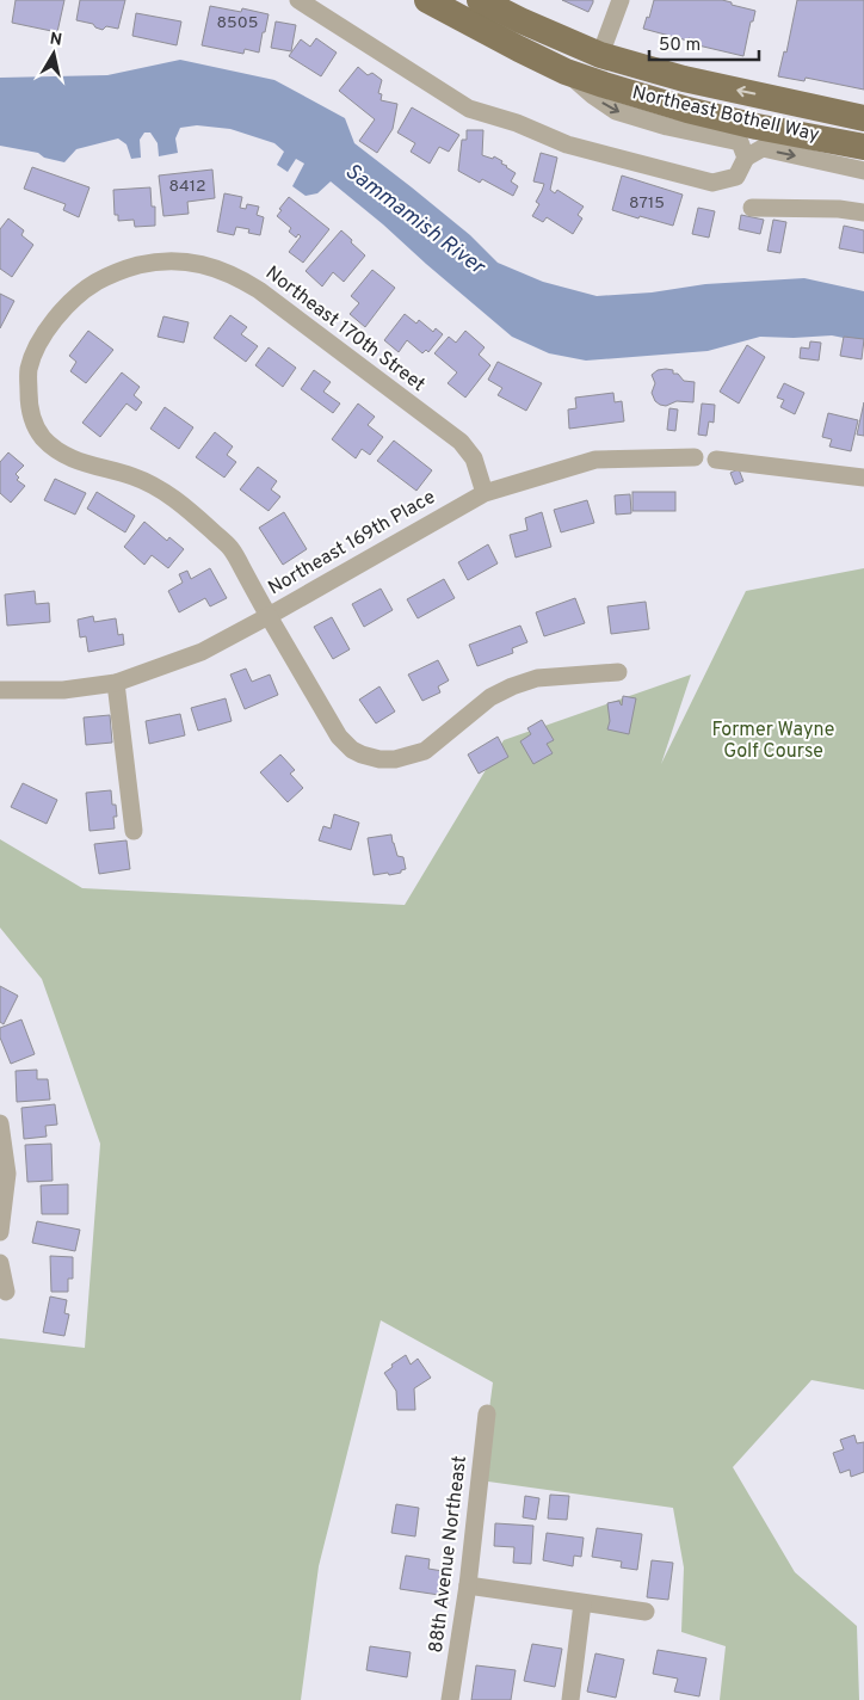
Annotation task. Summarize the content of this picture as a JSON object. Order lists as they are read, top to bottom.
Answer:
{
  "streets": {
    "main road": ["Northeast Bothell Way"],
    "street": ["Northeast 170th Street", "Northeast 169th Place", "88th Avenue Northeast"]
  },
  "crossings": [
    ["Northeast 170th Street", "Northeast 169th Place"]
  ],
  "water": ["Sammamish River"],
  "parks": ["Former Wayne Golf Course"],
  "house_numbers": ["8505", "8412", "8715"],
  "scale_bar": "50 m",
  "north": "top"
}
